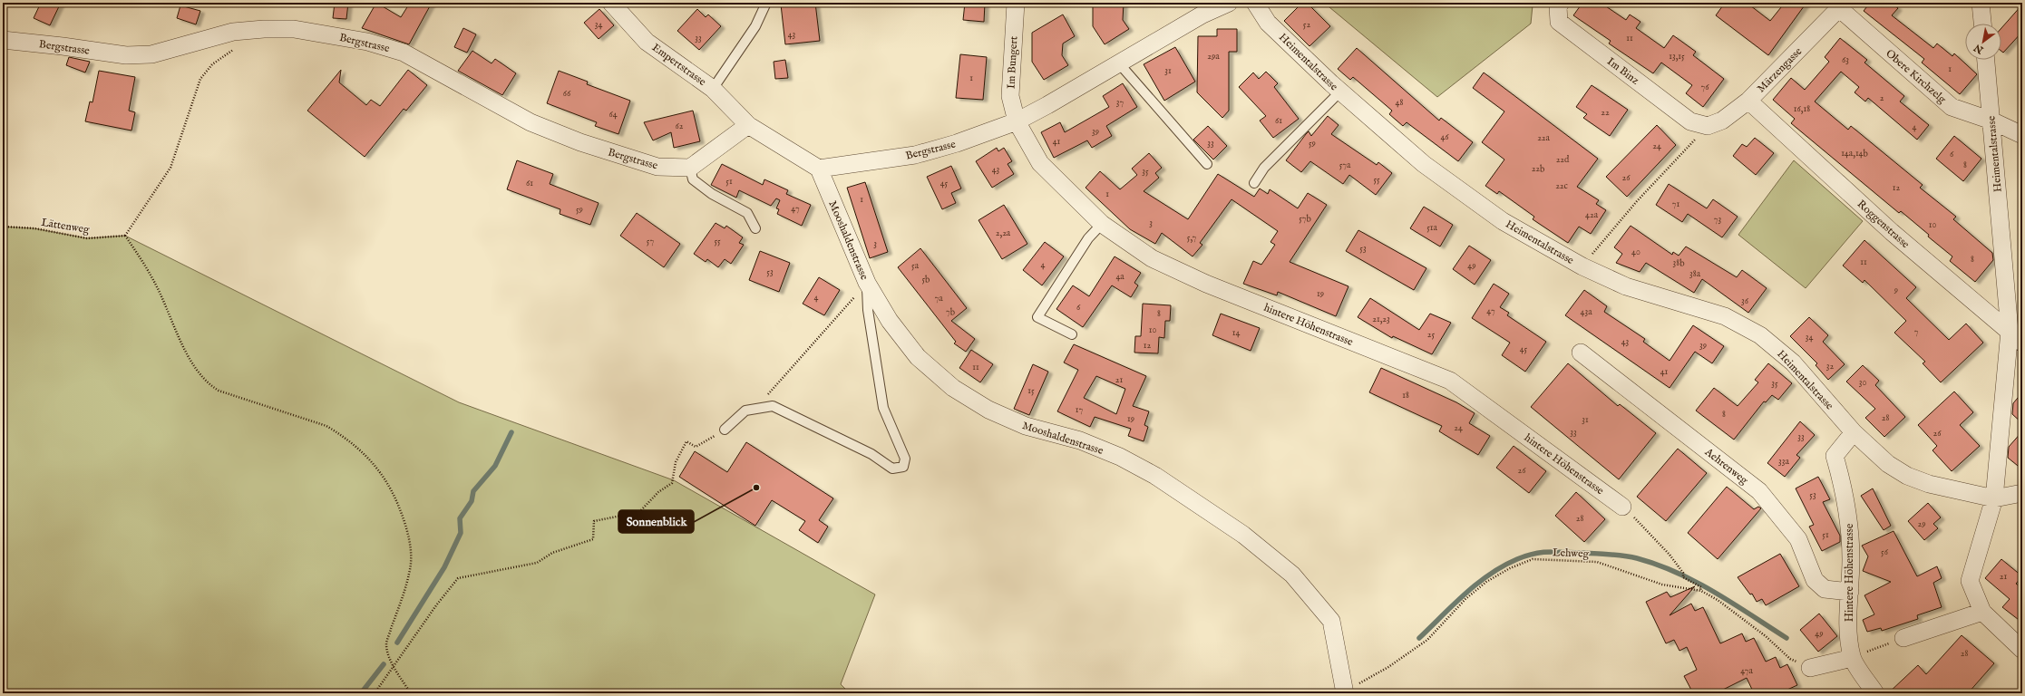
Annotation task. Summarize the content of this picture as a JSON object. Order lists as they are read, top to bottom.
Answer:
{
  "streets": {
    "street": [
      "Bergstrasse",
      "Heimentalstrasse",
      "Im Bungert",
      "Empertstrasse",
      "Märzengasse",
      "Im Binz",
      "Obere Kirchzelg",
      "Roggenstrasse",
      "Mooshaldenstrasse",
      "hintere Höhenstrasse",
      "Aehrenweg",
      "Hintere Höhenstrasse"
    ],
    "path": ["Lättenweg", "Lehweg"]
  },
  "crossings": [
    ["Bergstrasse", "Im Bungert"],
    ["Bergstrasse", "Mooshaldenstrasse"],
    ["Bergstrasse", "hintere Höhenstrasse"],
    ["Heimentalstrasse", "Obere Kirchzelg"],
    ["Heimentalstrasse", "Roggenstrasse"],
    ["Heimentalstrasse", "Hintere Höhenstrasse"],
    ["Im Bungert", "hintere Höhenstrasse"],
    ["Märzengasse", "Im Binz"],
    ["Märzengasse", "Obere Kirchzelg"],
    ["Märzengasse", "Roggenstrasse"],
    ["Mooshaldenstrasse", "Lehweg"],
    ["Aehrenweg", "Hintere Höhenstrasse"]
  ],
  "places": ["Sonnenblick"],
  "house_numbers": [
    "34",
    "52",
    "43",
    "33",
    "11",
    "29a",
    "13,15",
    "63",
    "1",
    "31",
    "1",
    "76",
    "66",
    "2",
    "37",
    "48",
    "16,18",
    "22",
    "64",
    "61",
    "62",
    "4",
    "39",
    "46",
    "22a",
    "41",
    "33",
    "59",
    "24",
    "14a,14b",
    "6",
    "22d",
    "57a",
    "8",
    "22b",
    "43",
    "35",
    "26",
    "55",
    "51",
    "61",
    "45",
    "22c",
    "12",
    "1",
    "1",
    "71",
    "47",
    "59",
    "42a",
    "57b",
    "73",
    "3",
    "10",
    "51a",
    "2,2a",
    "5,7",
    "57",
    "55",
    "3",
    "53",
    "40",
    "8",
    "11",
    "38b",
    "4",
    "5a",
    "49",
    "53",
    "38a",
    "4a",
    "5b",
    "9",
    "19",
    "4",
    "7a",
    "36",
    "6",
    "47",
    "7b",
    "43a",
    "8",
    "21,23",
    "10",
    "7",
    "14",
    "25",
    "34",
    "43",
    "12",
    "39",
    "45",
    "32",
    "11",
    "41",
    "21",
    "30",
    "35",
    "15",
    "18",
    "17",
    "8",
    "28",
    "19",
    "31",
    "24",
    "33",
    "26",
    "33",
    "33a",
    "26",
    "53",
    "28",
    "29",
    "51",
    "56",
    "21",
    "49",
    "28",
    "47a"
  ],
  "north": "bottom left"
}
